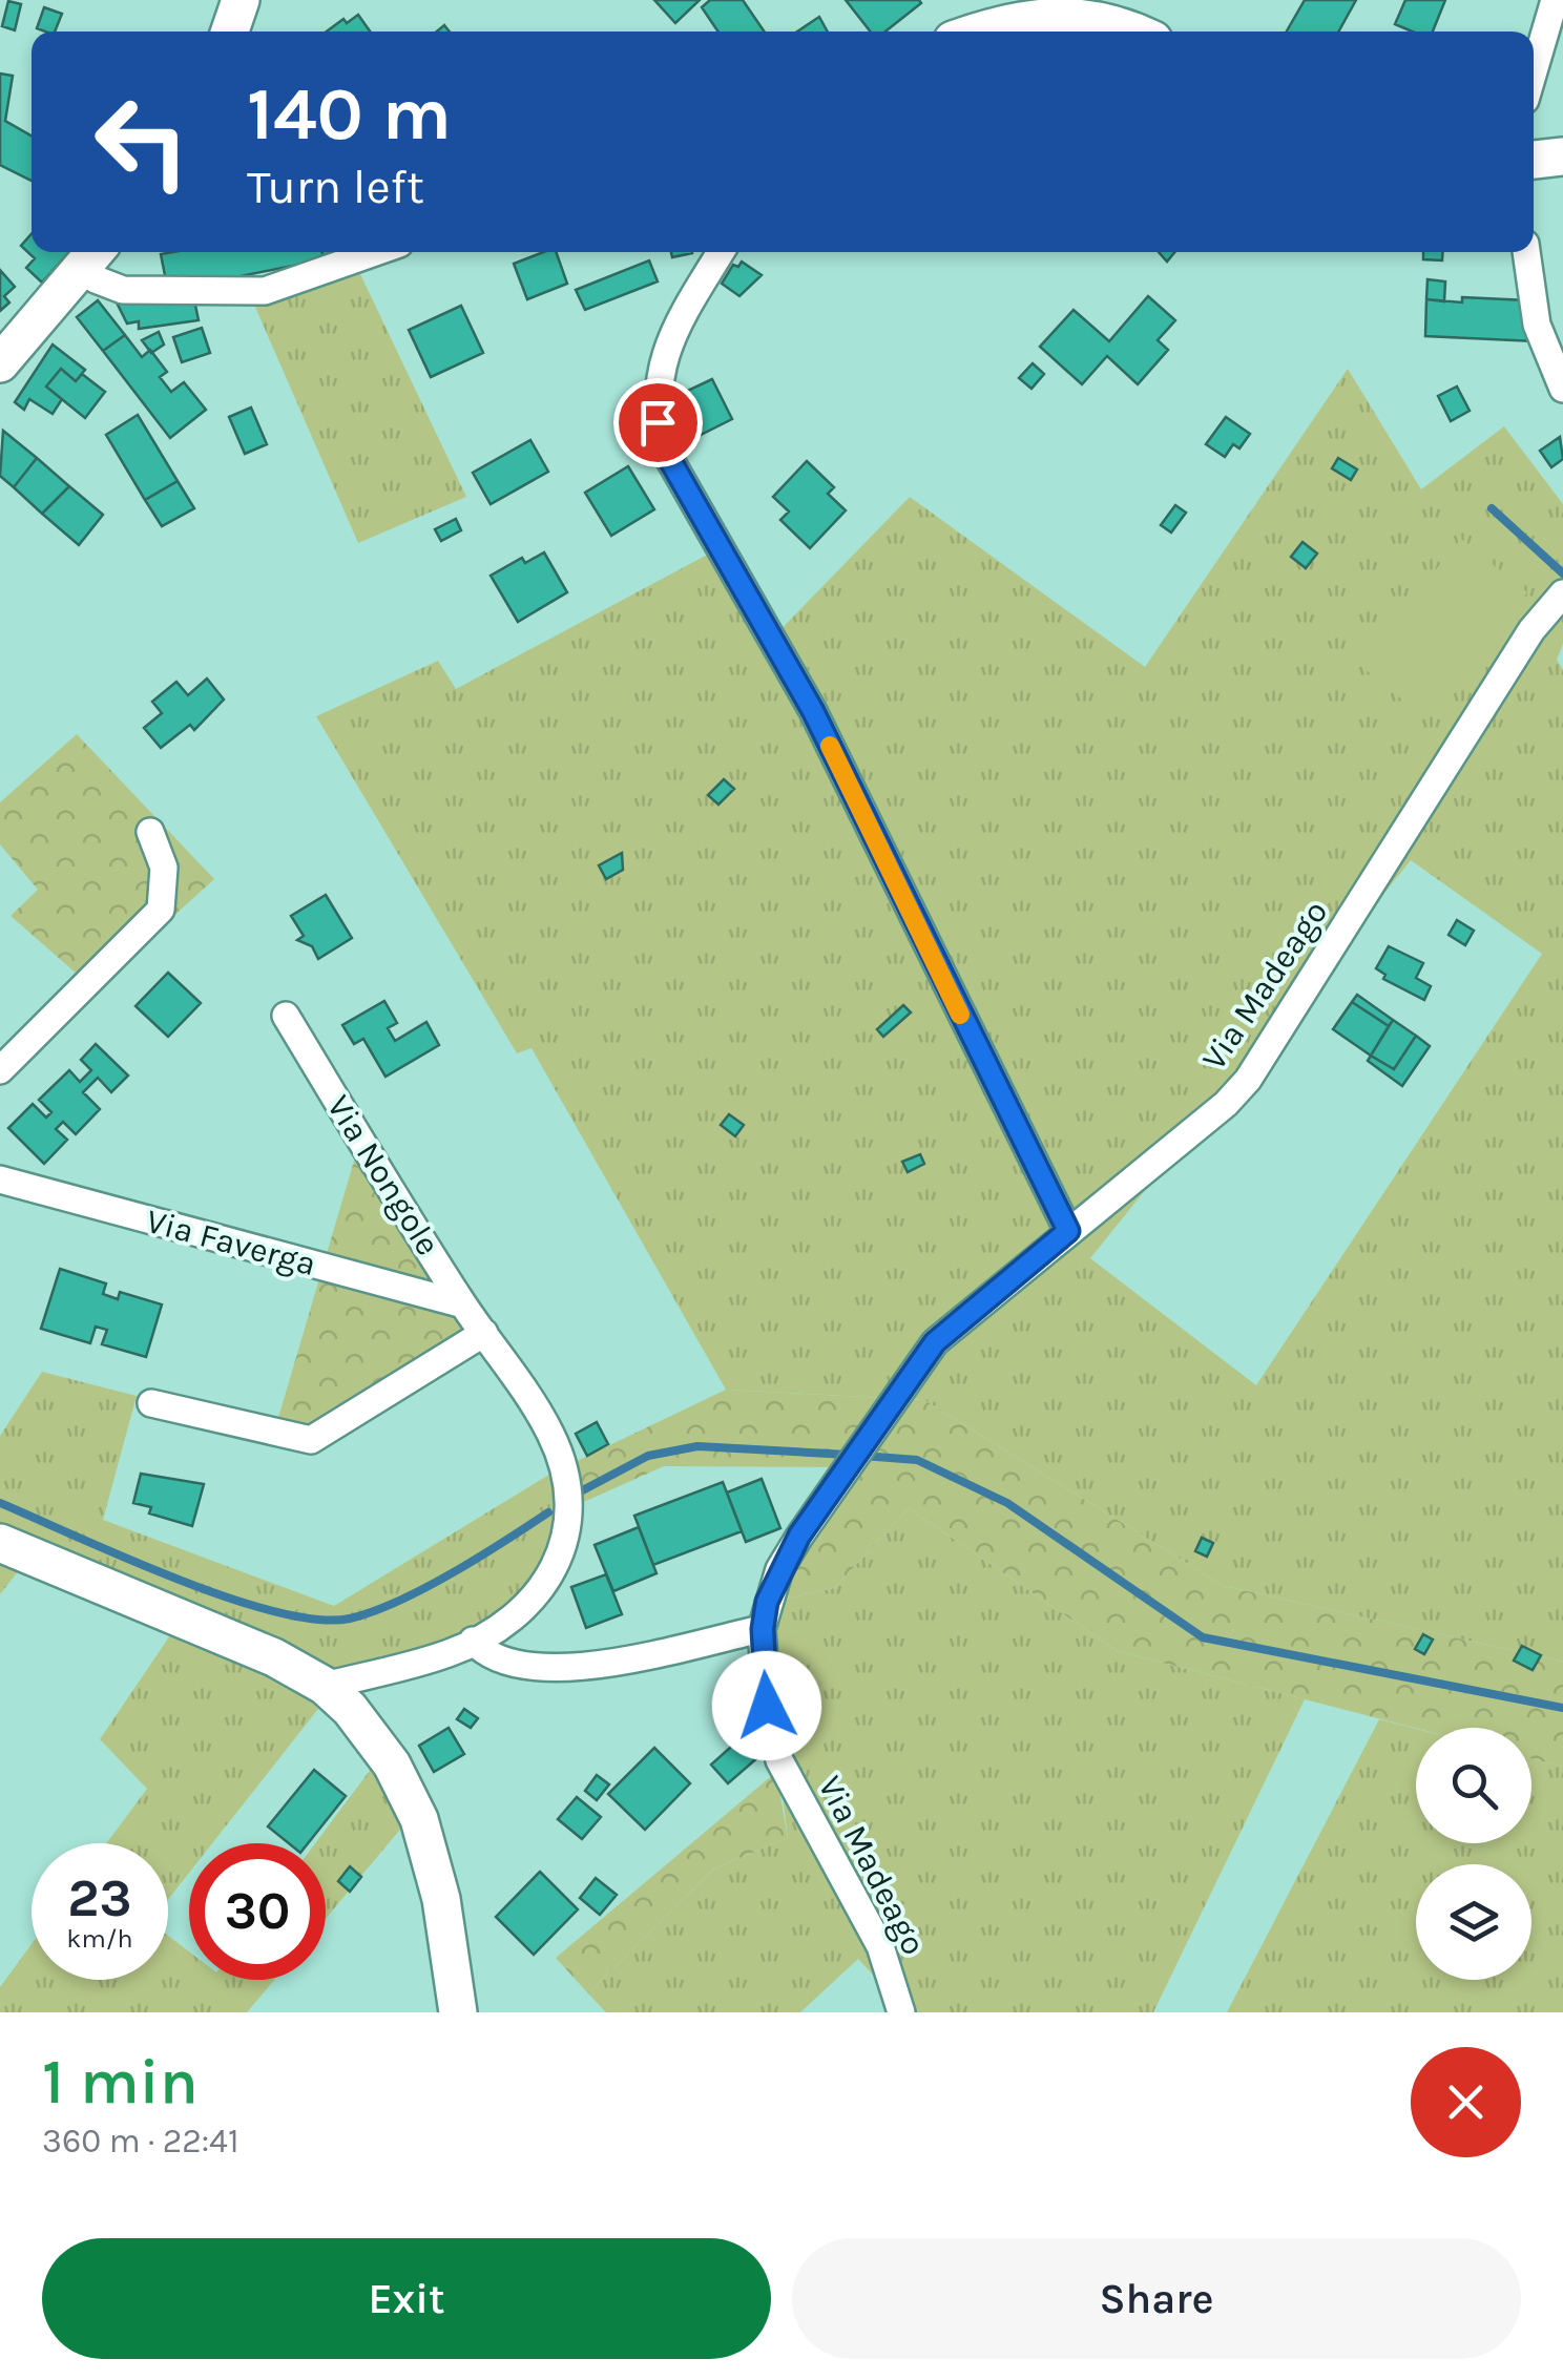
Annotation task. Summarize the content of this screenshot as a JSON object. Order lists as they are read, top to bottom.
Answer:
{
  "streets": {
    "street": ["Via Madeago", "Via Nongole", "Via Faverga"]
  },
  "crossings": [
    ["Via Nongole", "Via Faverga"]
  ],
  "page": {
    "turn": ["140 m", "Turn left"],
    "speed": "23 km/h",
    "limit": "30",
    "heading": ["1 min", "360 m · 22:41"],
    "buttons": ["Exit", "Share"]
  }
}
